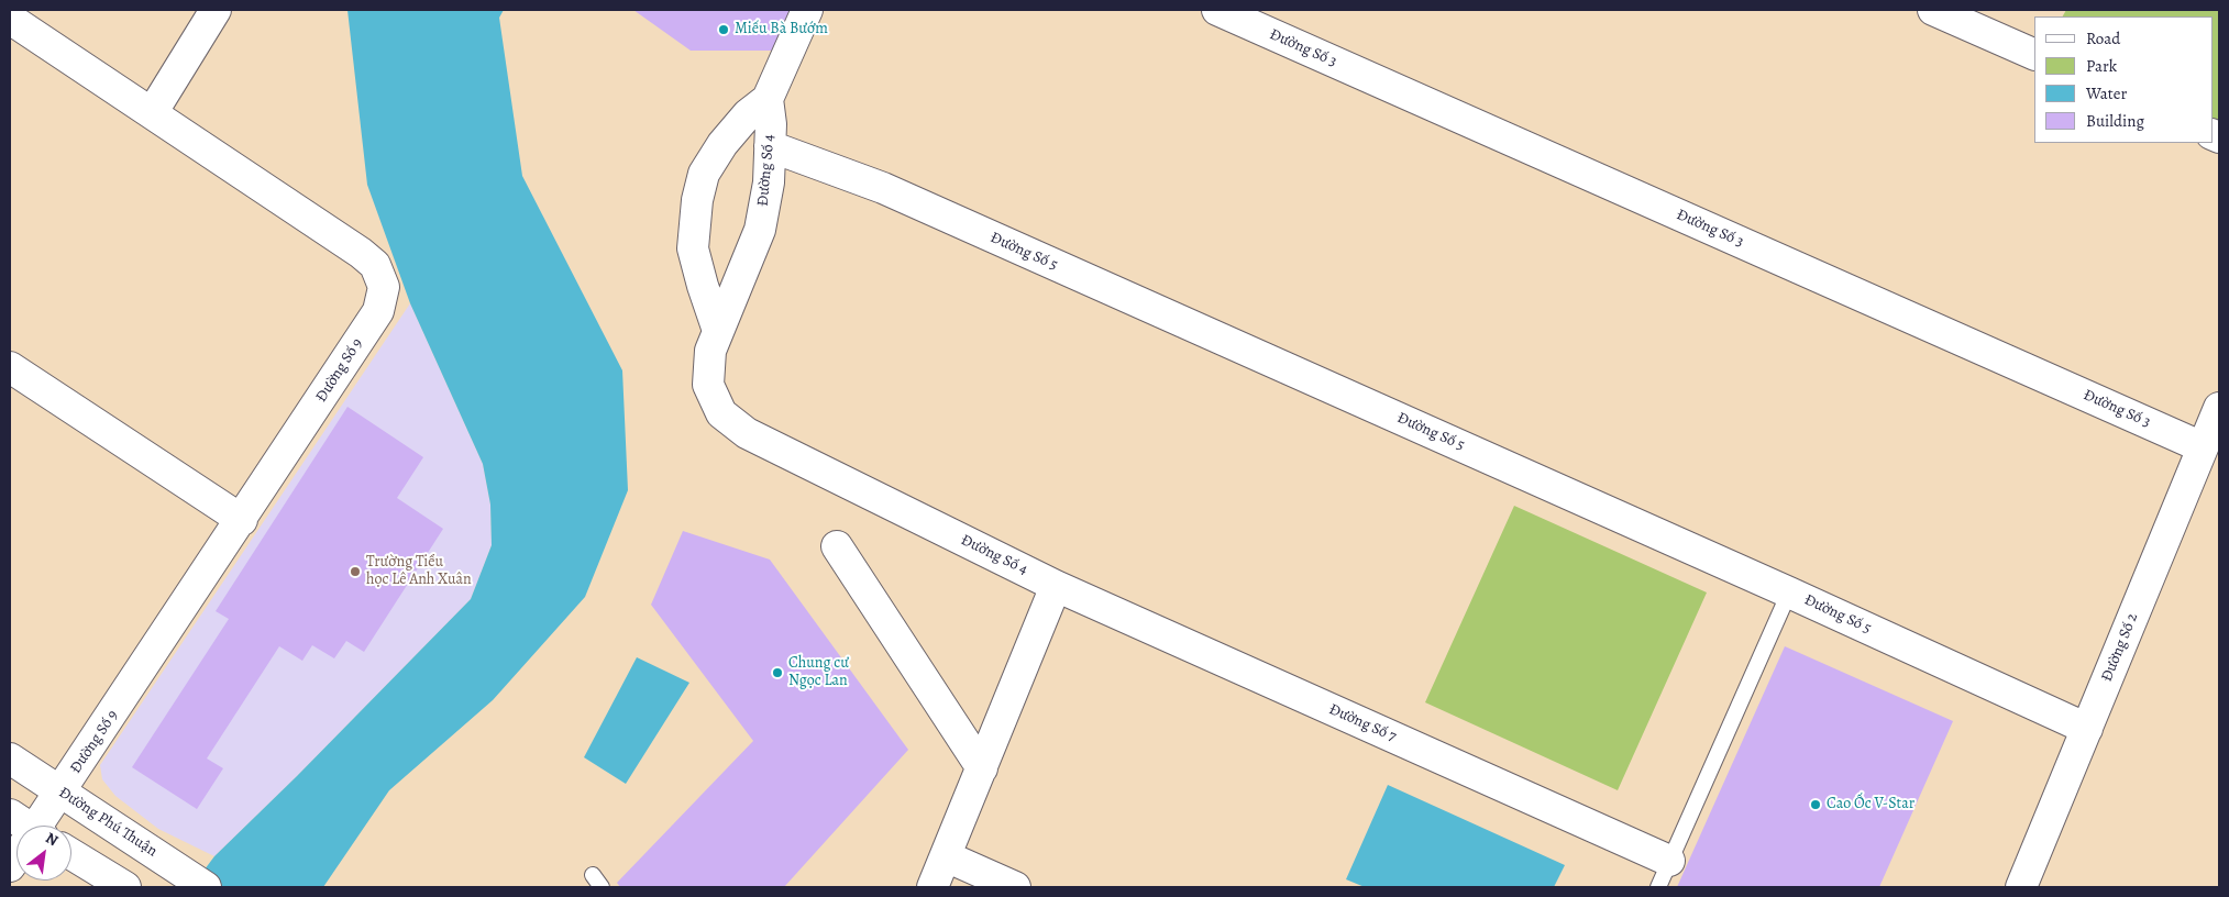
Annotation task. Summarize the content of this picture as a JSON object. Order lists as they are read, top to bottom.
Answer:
{
  "streets": {
    "street": [
      "Đường Số 3",
      "Đường Số 4",
      "Đường Số 5",
      "Đường Số 9",
      "Đường Số 2",
      "Đường Số 7",
      "Đường Phú Thuận"
    ]
  },
  "crossings": [
    ["Đường Số 3", "Đường Số 2"],
    ["Đường Số 4", "Đường Số 5"],
    ["Đường Số 4", "Đường Số 7"],
    ["Đường Số 5", "Đường Số 2"],
    ["Đường Số 9", "Đường Phú Thuận"]
  ],
  "places": [
    "Miếu Bà Bướm",
    "Trường Tiểu học Lê Anh Xuân",
    "Chung cư Ngọc Lan",
    "Cao Ốc V-Star"
  ],
  "legend": [
    "Road",
    "Park",
    "Water",
    "Building"
  ],
  "north": "top right"
}
